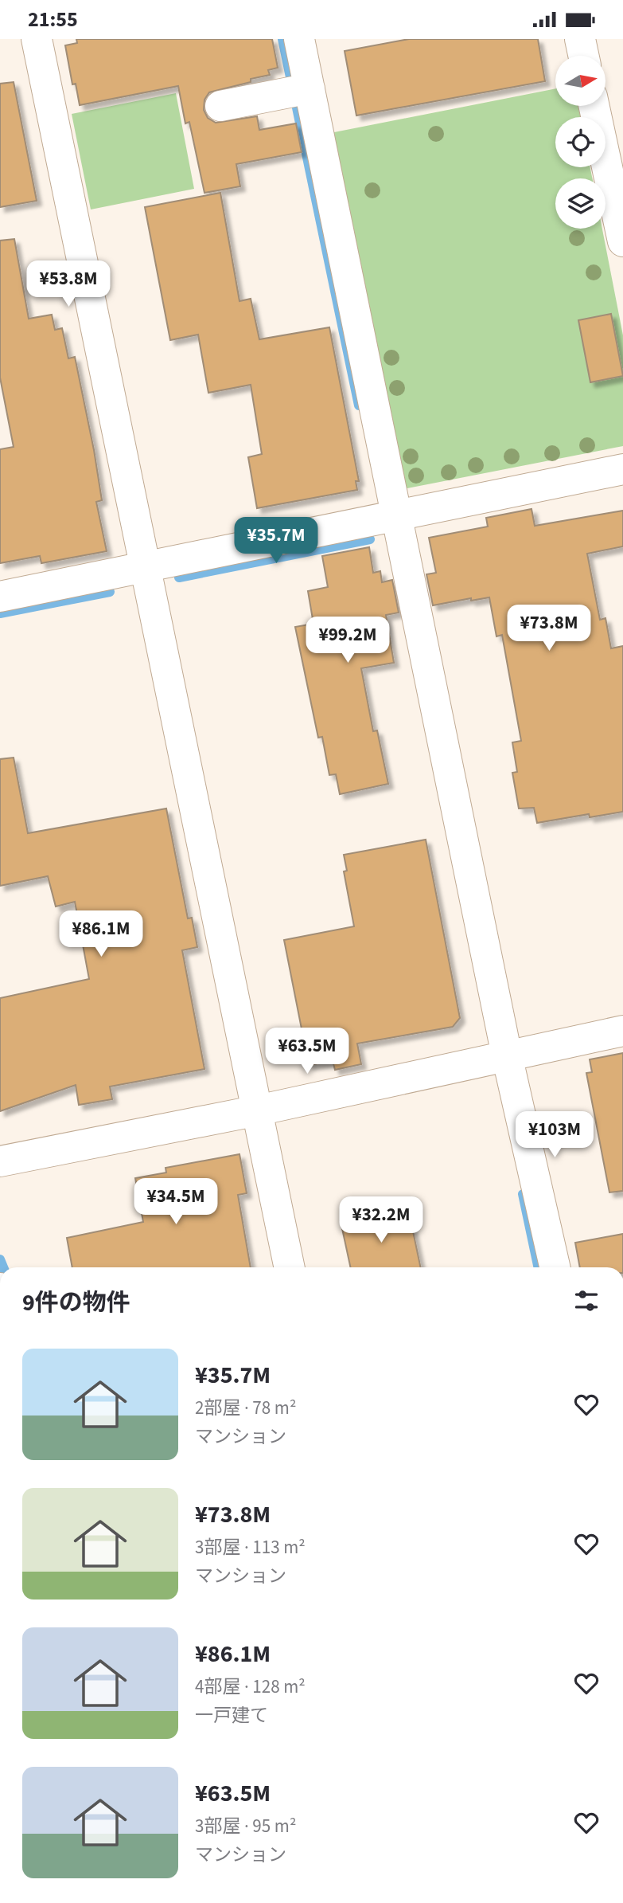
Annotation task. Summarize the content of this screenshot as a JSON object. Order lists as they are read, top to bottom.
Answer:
{
  "north": "right",
  "page": {
    "status": "21:55",
    "price": [
      "¥53.8M",
      "¥35.7M",
      "¥73.8M",
      "¥99.2M",
      "¥86.1M",
      "¥63.5M",
      "¥103M",
      "¥34.5M",
      "¥32.2M"
    ],
    "heading": "9件の物件",
    "list": [
      {
        "name": "¥35.7M",
        "note": "2部屋 · 78 m² · マンション"
      },
      {
        "name": "¥73.8M",
        "note": "3部屋 · 113 m² · マンション"
      },
      {
        "name": "¥86.1M",
        "note": "4部屋 · 128 m² · 一戸建て"
      },
      {
        "name": "¥63.5M",
        "note": "3部屋 · 95 m² · マンション"
      }
    ]
  }
}
